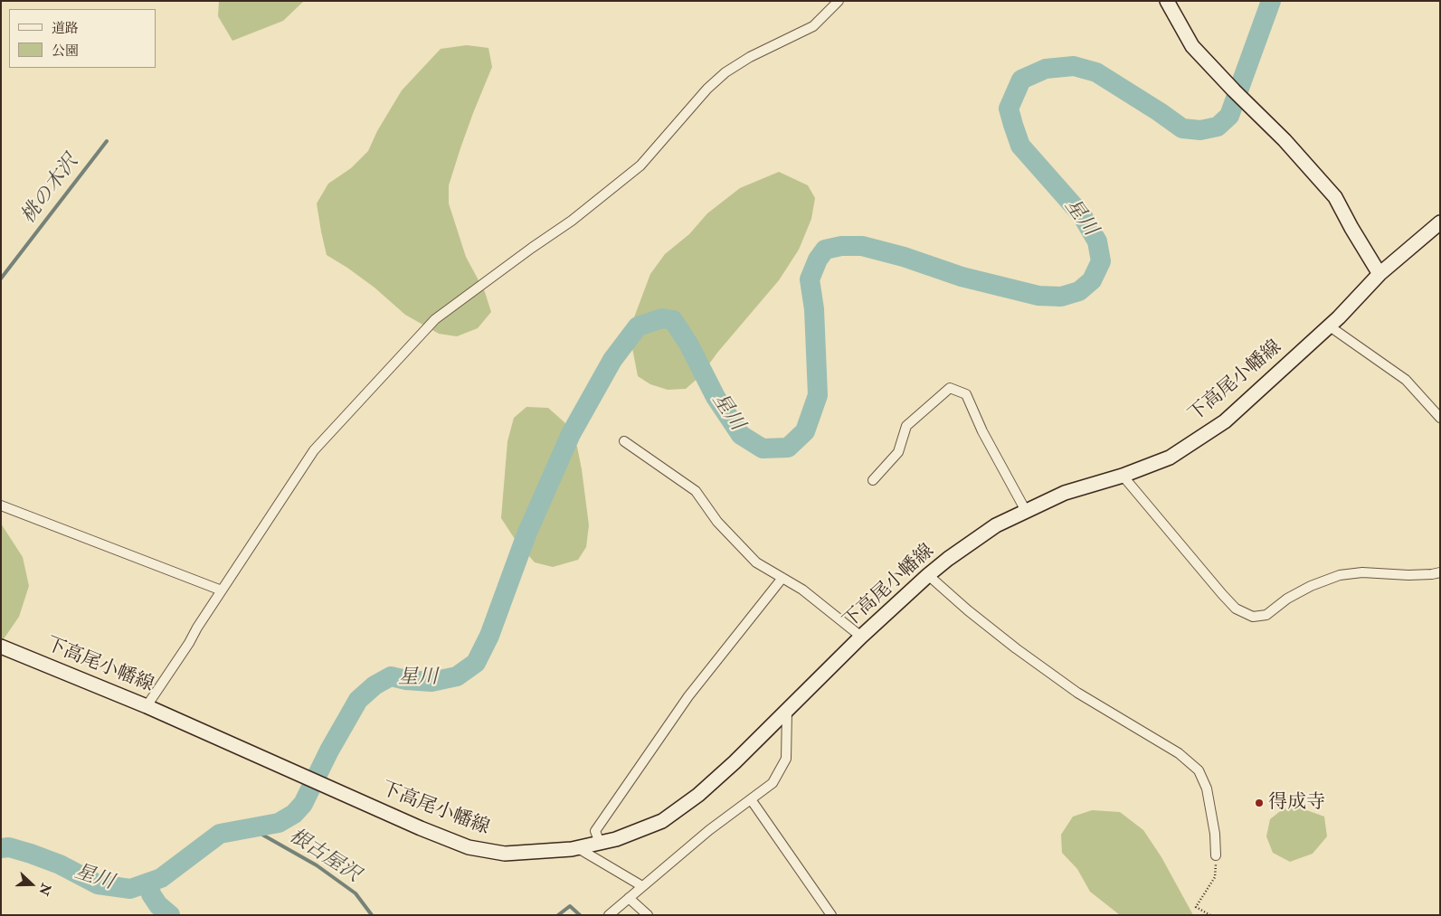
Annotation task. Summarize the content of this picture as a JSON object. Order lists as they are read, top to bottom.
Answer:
{
  "streets": {
    "main road": ["下高尾小幡線"]
  },
  "water": ["桃の木沢", "星川", "根古屋沢"],
  "places": ["得成寺"],
  "legend": ["道路", "公園"],
  "north": "right"
}
